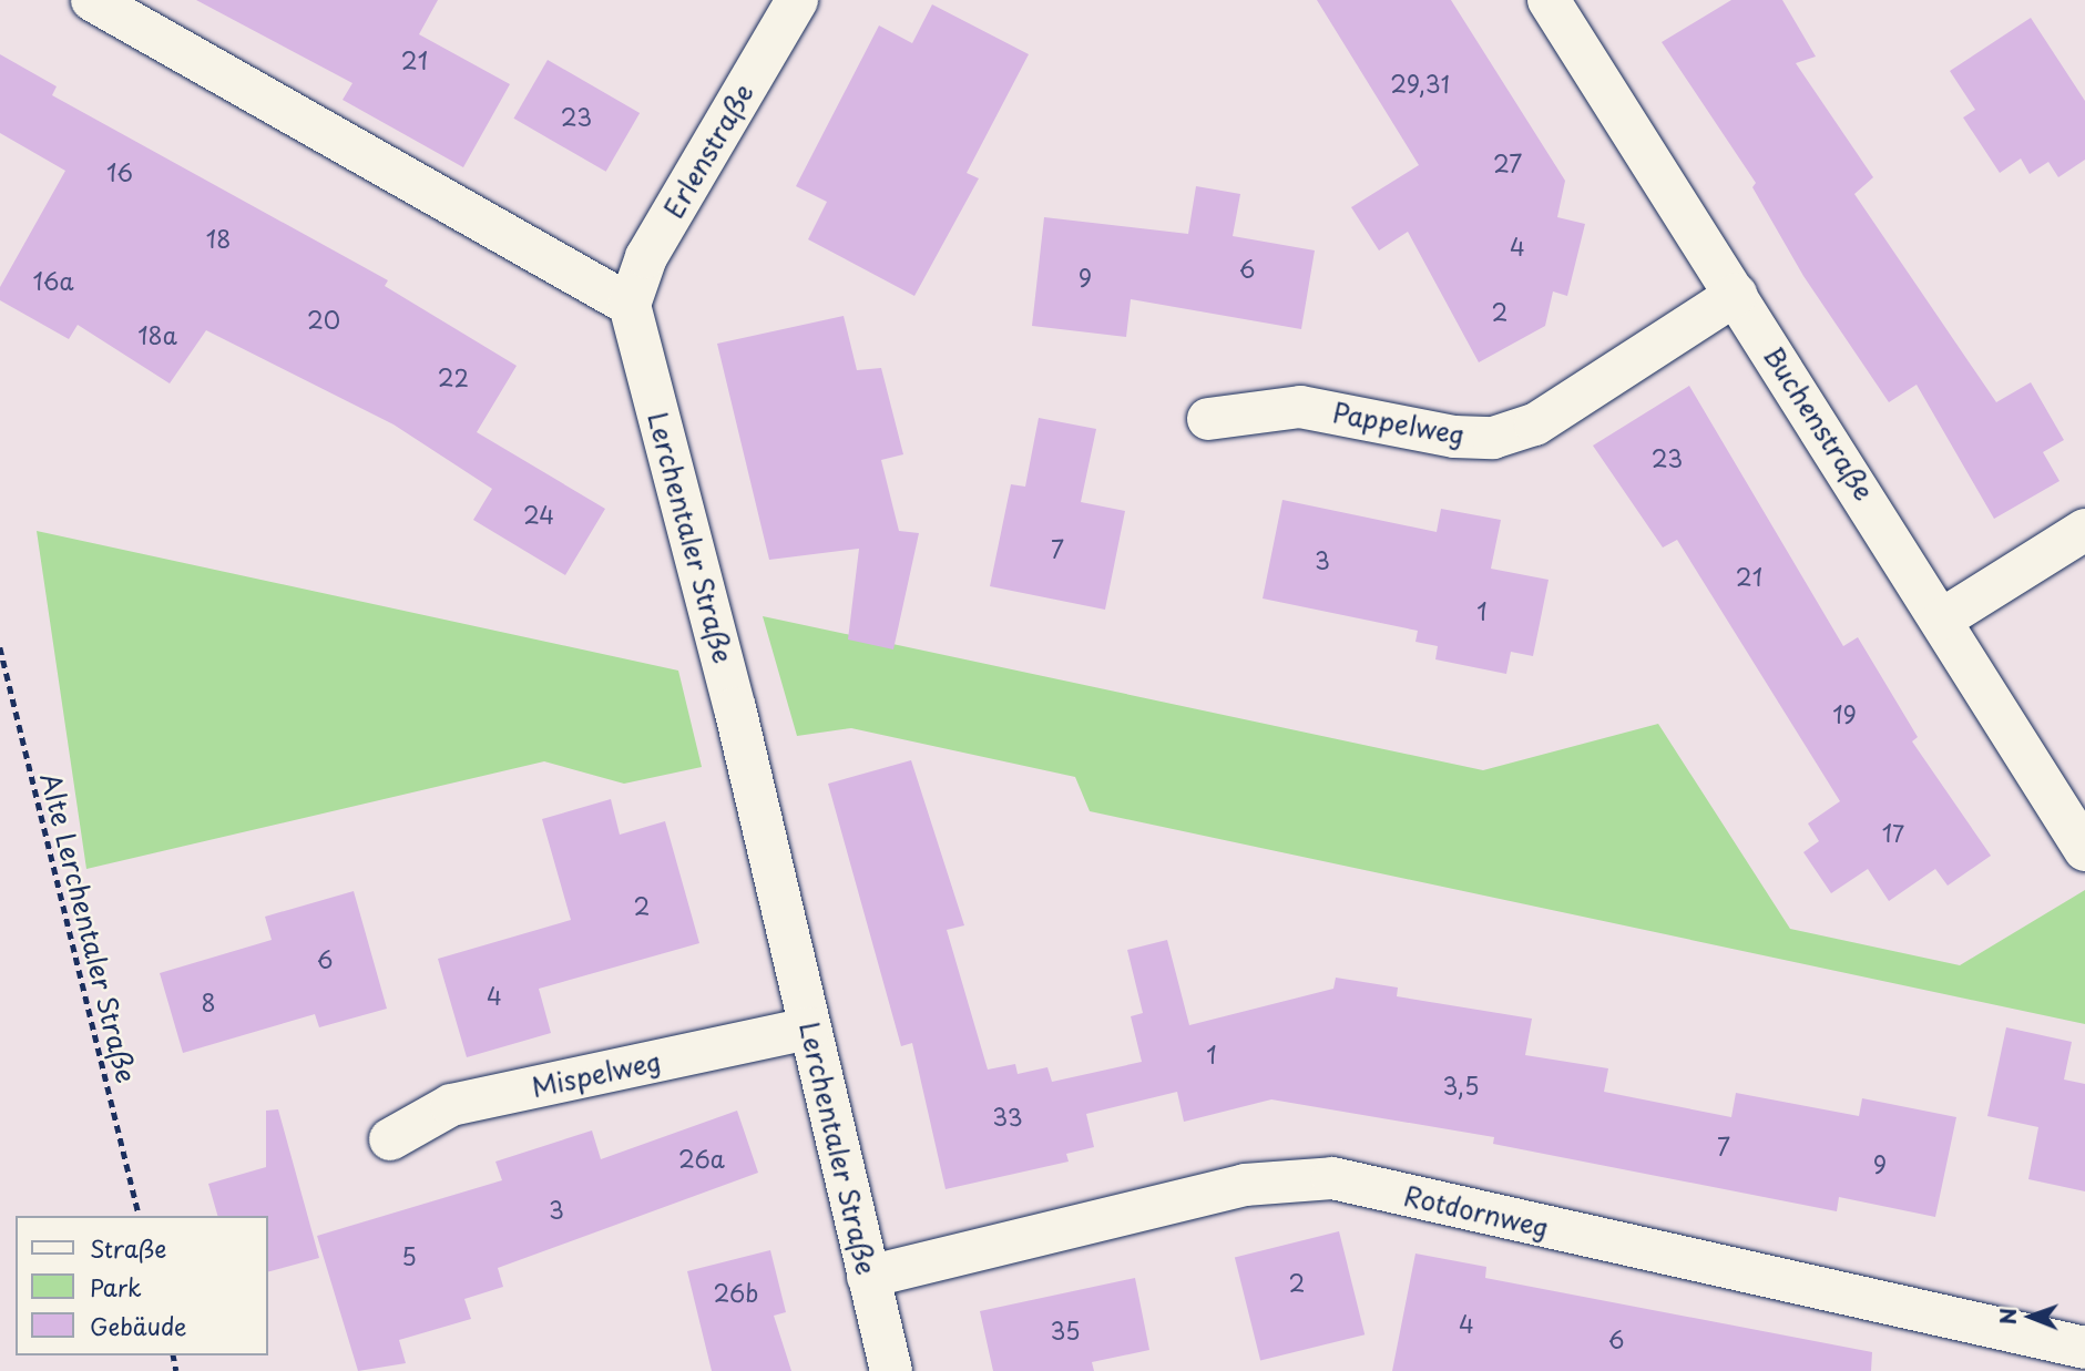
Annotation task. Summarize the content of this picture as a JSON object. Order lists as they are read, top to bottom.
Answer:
{
  "streets": {
    "street": [
      "Erlenstraße",
      "Pappelweg",
      "Buchenstraße",
      "Lerchentaler Straße",
      "Mispelweg",
      "Rotdornweg"
    ],
    "path": ["Alte Lerchentaler Straße"]
  },
  "crossings": [
    ["Erlenstraße", "Lerchentaler Straße"],
    ["Pappelweg", "Buchenstraße"],
    ["Lerchentaler Straße", "Mispelweg"],
    ["Lerchentaler Straße", "Rotdornweg"]
  ],
  "house_numbers": [
    "21",
    "29,31",
    "23",
    "27",
    "16",
    "18",
    "4",
    "6",
    "9",
    "16a",
    "2",
    "20",
    "18a",
    "22",
    "23",
    "24",
    "7",
    "3",
    "21",
    "1",
    "19",
    "17",
    "2",
    "6",
    "4",
    "8",
    "1",
    "3,5",
    "33",
    "7",
    "26a",
    "9",
    "3",
    "5",
    "2",
    "26b",
    "4",
    "35",
    "6"
  ],
  "legend": ["Straße", "Park", "Gebäude"],
  "north": "left"
}
